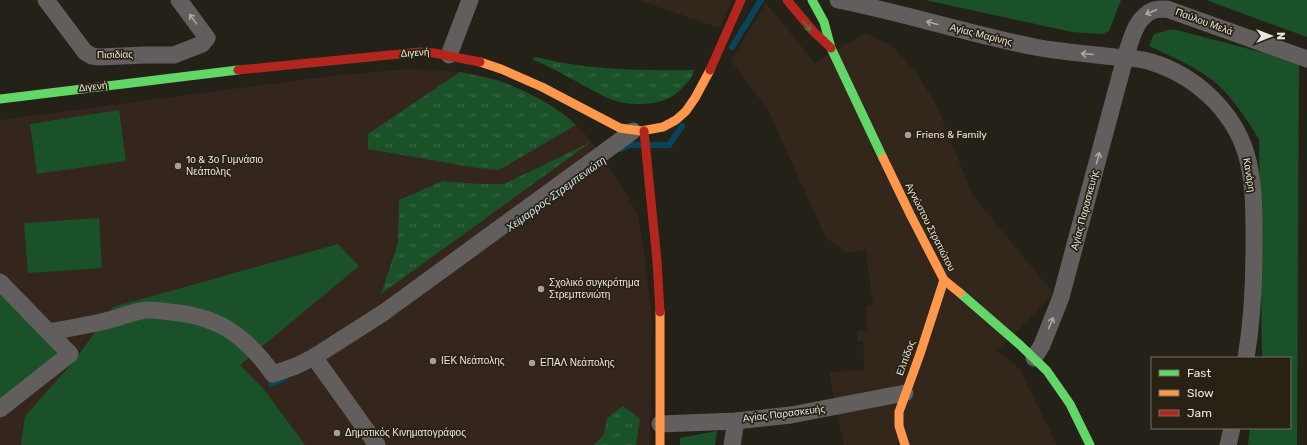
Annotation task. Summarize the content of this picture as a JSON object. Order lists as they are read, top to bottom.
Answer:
{
  "streets": {
    "street": [
      "Παύλου Μελά",
      "Αγίας Μαρίνης",
      "Διγενή",
      "Πισιδίας",
      "Κανάρη",
      "Αγίας Παρασκευής",
      "Αγνώστου Στρατιώτου",
      "Ελπίδος"
    ]
  },
  "crossings": [
    ["Παύλου Μελά", "Αγίας Μαρίνης"],
    ["Παύλου Μελά", "Κανάρη"],
    ["Παύλου Μελά", "Αγίας Παρασκευής"],
    ["Αγίας Μαρίνης", "Κανάρη"],
    ["Αγίας Μαρίνης", "Αγίας Παρασκευής"],
    ["Κανάρη", "Αγίας Παρασκευής"],
    ["Αγίας Παρασκευής", "Αγνώστου Στρατιώτου"],
    ["Αγίας Παρασκευής", "Ελπίδος"],
    ["Αγνώστου Στρατιώτου", "Ελπίδος"]
  ],
  "one_way": ["Παύλου Μελά", "Αγίας Μαρίνης", "Αγίας Παρασκευής"],
  "water": ["Χείμαρρος Στρεμπενιώτη"],
  "places": [
    "Friens & Family",
    "1ο & 3ο Γυμνάσιο Νεάπολης",
    "Σχολικό συγκρότημα Στρεμπενιώτη",
    "ΙΕΚ Νεάπολης",
    "ΕΠΑΛ Νεάπολης",
    "Δημοτικός Κινηματογράφος"
  ],
  "legend": ["Fast", "Slow", "Jam"],
  "north": "right"
}
